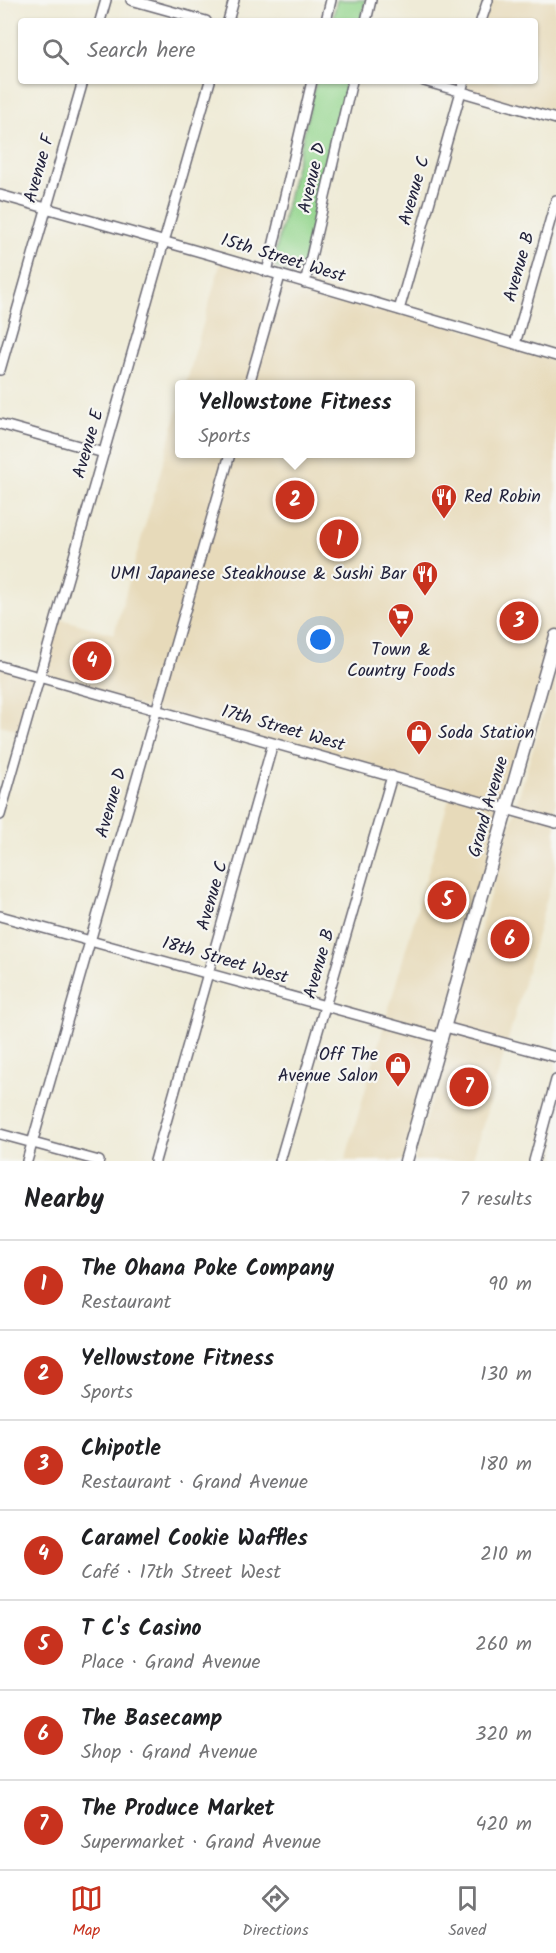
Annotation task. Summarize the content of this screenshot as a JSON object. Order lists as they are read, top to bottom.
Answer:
{
  "streets": {
    "main road": ["Grand Avenue"],
    "street": [
      "Avenue F",
      "Avenue D",
      "Avenue C",
      "15th Street West",
      "Avenue B",
      "Avenue E",
      "17th Street West",
      "18th Street West"
    ]
  },
  "crossings": [
    ["Avenue F", "15th Street West"],
    ["Avenue D", "15th Street West"],
    ["Avenue D", "17th Street West"],
    ["Avenue D", "18th Street West"],
    ["Avenue C", "15th Street West"],
    ["Avenue C", "17th Street West"],
    ["Avenue C", "18th Street West"],
    ["15th Street West", "Avenue B"],
    ["15th Street West", "Avenue E"],
    ["Avenue B", "17th Street West"],
    ["Avenue B", "18th Street West"],
    ["Avenue E", "17th Street West"],
    ["17th Street West", "Grand Avenue"],
    ["Grand Avenue", "18th Street West"]
  ],
  "places": {
    "restaurant": ["Red Robin", "UMI Japanese Steakhouse & Sushi Bar"],
    "supermarket": ["Town & Country Foods"],
    "shop": ["Soda Station", "Off The Avenue Salon"]
  },
  "page": {
    "search": "Search here",
    "popup": ["Yellowstone Fitness", "Sports"],
    "pins": [
      "2",
      "1",
      "3",
      "4",
      "5",
      "6",
      "7"
    ],
    "heading": ["Nearby", "7 results"],
    "list": [
      {
        "mark": "1",
        "name": "The Ohana Poke Company",
        "note": "Restaurant",
        "value": "90 m"
      },
      {
        "mark": "2",
        "name": "Yellowstone Fitness",
        "note": "Sports",
        "value": "130 m"
      },
      {
        "mark": "3",
        "name": "Chipotle",
        "note": "Restaurant · Grand Avenue",
        "value": "180 m"
      },
      {
        "mark": "4",
        "name": "Caramel Cookie Waffles",
        "note": "Café · 17th Street West",
        "value": "210 m"
      },
      {
        "mark": "5",
        "name": "T C's Casino",
        "note": "Place · Grand Avenue",
        "value": "260 m"
      },
      {
        "mark": "6",
        "name": "The Basecamp",
        "note": "Shop · Grand Avenue",
        "value": "320 m"
      },
      {
        "mark": "7",
        "name": "The Produce Market",
        "note": "Supermarket · Grand Avenue",
        "value": "420 m"
      }
    ],
    "nav": ["Map", "Directions", "Saved"]
  }
}
